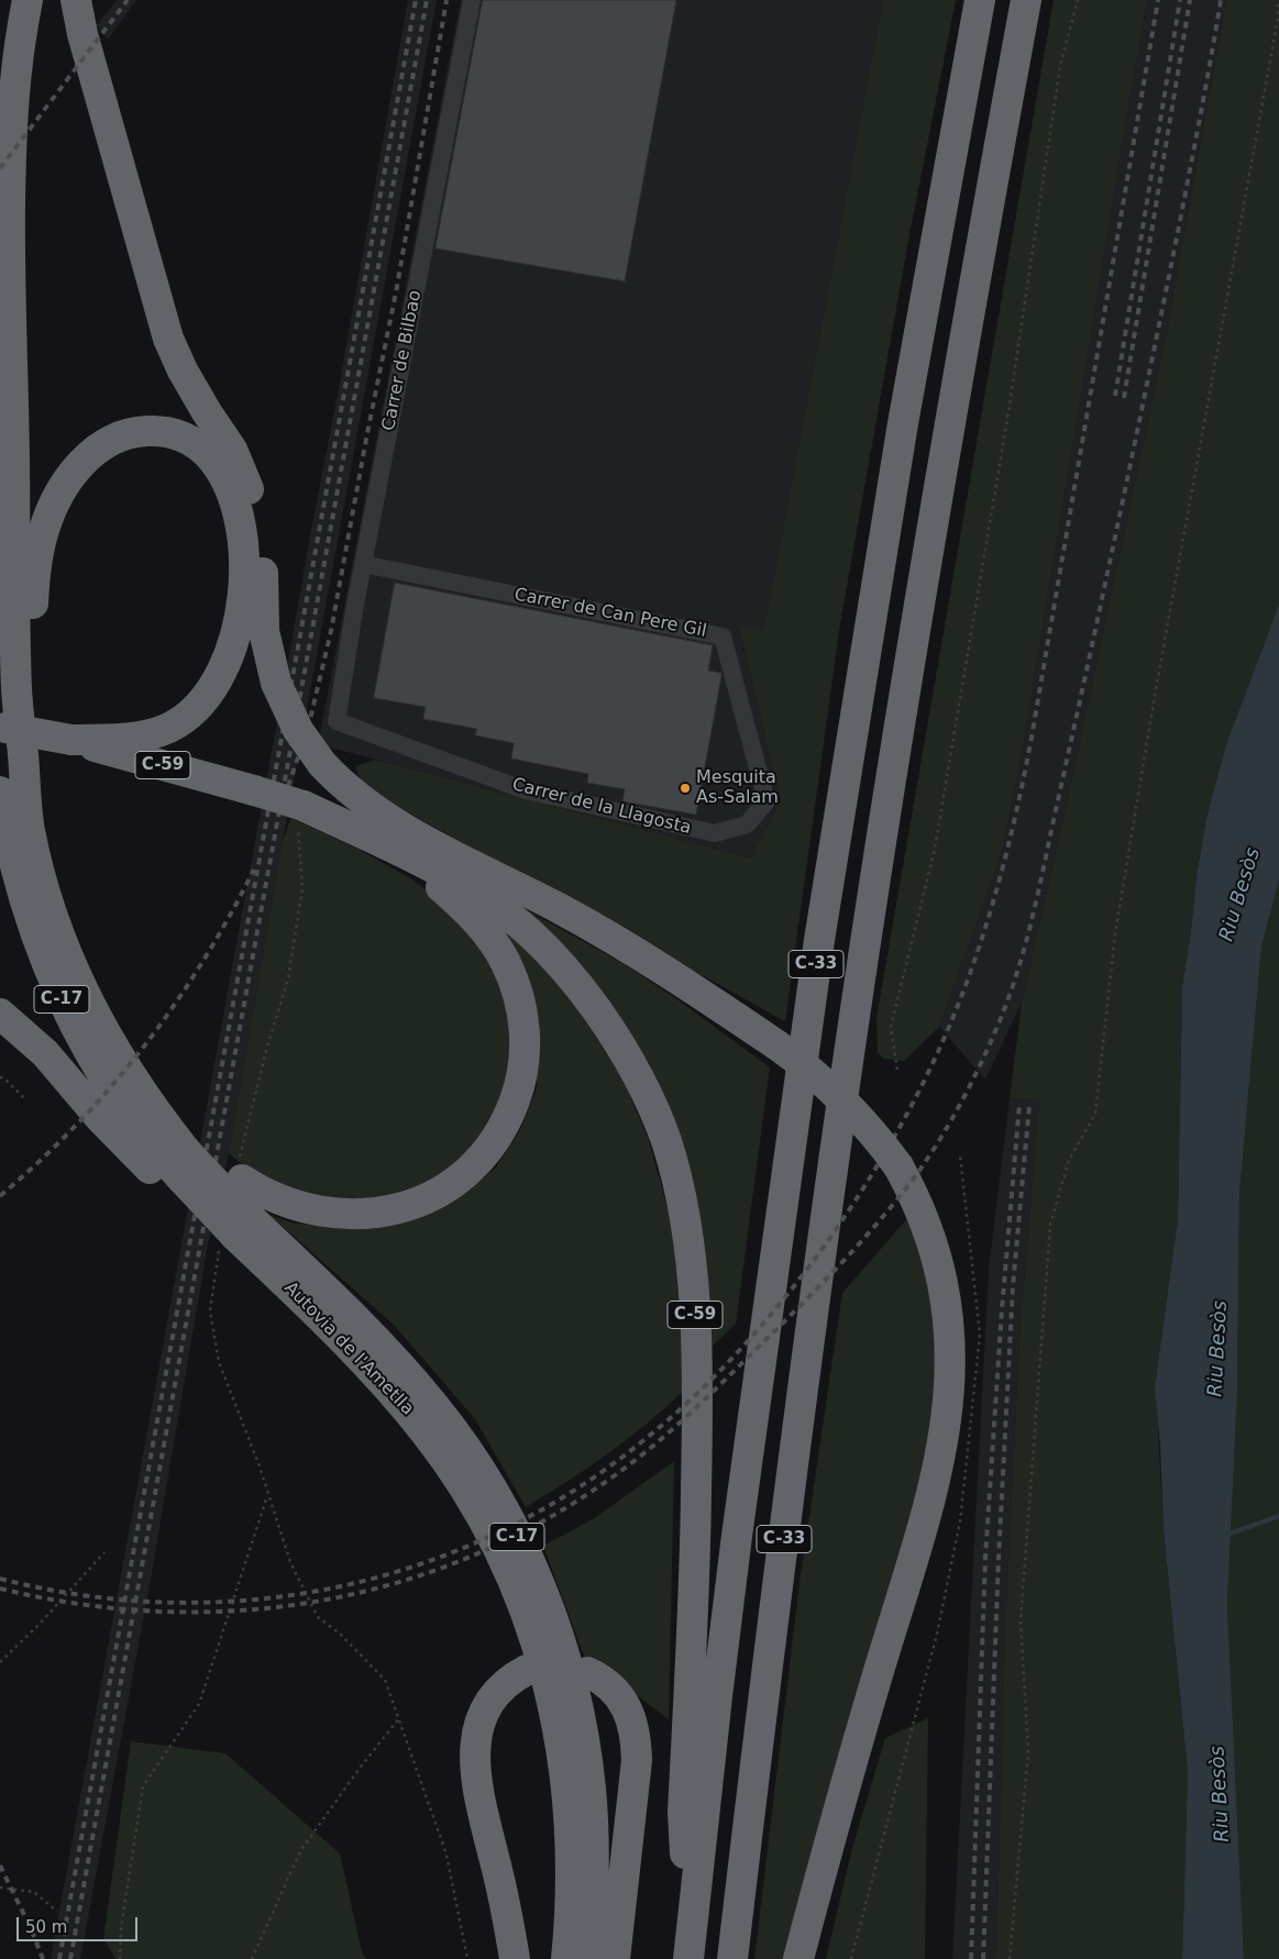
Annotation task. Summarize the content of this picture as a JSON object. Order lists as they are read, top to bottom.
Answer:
{
  "streets": {
    "highway": [
      "C-59",
      "C-33",
      "C-17",
      "Autovia de l'Ametlla"
    ],
    "street": ["Carrer de Bilbao", "Carrer de Can Pere Gil", "Carrer de la Llagosta"]
  },
  "crossings": [
    ["Carrer de Bilbao", "Carrer de Can Pere Gil"],
    ["Carrer de Bilbao", "Carrer de la Llagosta"],
    ["Carrer de Can Pere Gil", "Carrer de la Llagosta"],
    ["C-59", "C-33"],
    ["C-59", "C-17"],
    ["C-59", "Autovia de l'Ametlla"],
    ["C-17", "Autovia de l'Ametlla"]
  ],
  "water": ["Riu Besòs"],
  "places": ["Mesquita As-Salam"],
  "scale_bar": "50 m"
}
